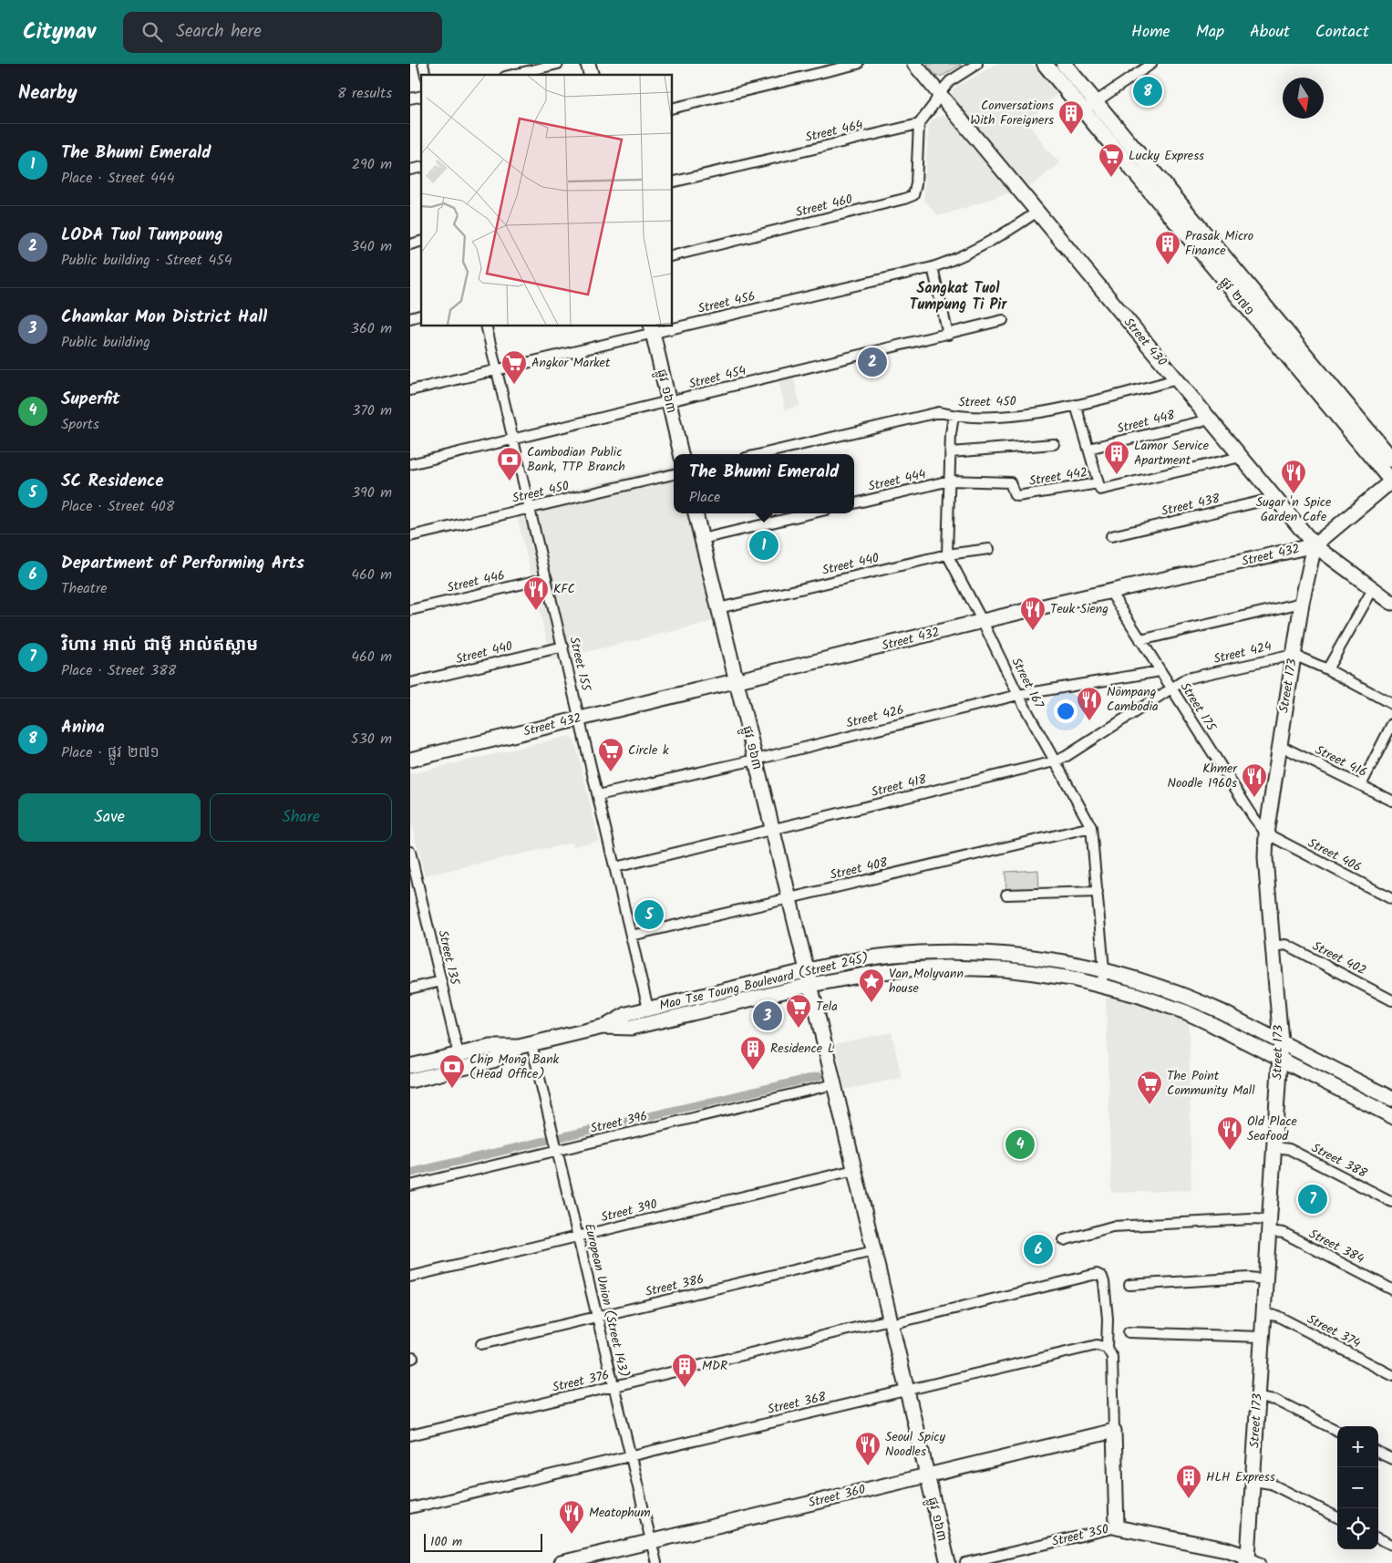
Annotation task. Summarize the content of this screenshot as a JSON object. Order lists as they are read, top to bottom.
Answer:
{
  "streets": {
    "main road": ["ផ្លូវ ២៧១"],
    "street": [
      "Street 464",
      "Street 460",
      "Street 456",
      "Street 430",
      "Street 454",
      "ផ្លូវ ១៦៣",
      "Street 450",
      "Street 448",
      "Street 442",
      "Street 444",
      "Street 438",
      "Street 432",
      "Street 440",
      "Street 446",
      "Street 424",
      "Street 155",
      "Street 167",
      "Street 173",
      "Street 175",
      "Street 426",
      "Street 416",
      "Street 418",
      "Street 406",
      "Street 408",
      "Street 135",
      "Street 402",
      "Mao Tse Toung Boulevard (Street 245)",
      "Street 396",
      "Street 388",
      "Street 390",
      "Street 384",
      "Street 386",
      "European Union (Street 143)",
      "Street 374",
      "Street 376",
      "Street 368",
      "Street 360",
      "Street 350"
    ]
  },
  "crossings": [
    ["Street 464", "Street 460"],
    ["ផ្លូវ ២៧១", "Street 432"],
    ["Street 456", "Street 430"],
    ["Street 456", "ផ្លូវ ១៦៣"],
    ["Street 456", "Street 155"],
    ["Street 430", "Street 450"],
    ["Street 430", "Street 448"],
    ["Street 430", "Street 442"],
    ["Street 430", "Street 438"],
    ["Street 430", "Street 432"],
    ["Street 430", "Street 173"],
    ["Street 454", "ផ្លូវ ១៦៣"],
    ["Street 454", "Street 155"],
    ["ផ្លូវ ១៦៣", "Street 432"],
    ["ផ្លូវ ១៦៣", "Street 440"],
    ["ផ្លូវ ១៦៣", "Street 426"],
    ["ផ្លូវ ១៦៣", "Street 418"],
    ["ផ្លូវ ១៦៣", "Street 408"],
    ["ផ្លូវ ១៦៣", "Mao Tse Toung Boulevard (Street 245)"],
    ["ផ្លូវ ១៦៣", "Street 396"],
    ["ផ្លូវ ១៦៣", "Street 390"],
    ["ផ្លូវ ១៦៣", "Street 386"],
    ["ផ្លូវ ១៦៣", "Street 376"],
    ["ផ្លូវ ១៦៣", "Street 368"],
    ["ផ្លូវ ១៦៣", "Street 360"],
    ["Street 450", "Street 155"],
    ["Street 450", "Street 167"],
    ["Street 442", "Street 444"],
    ["Street 442", "Street 167"],
    ["Street 444", "Street 167"],
    ["Street 432", "Street 155"],
    ["Street 432", "Street 167"],
    ["Street 432", "Street 173"],
    ["Street 432", "Street 175"],
    ["Street 440", "Street 155"],
    ["Street 440", "Street 167"],
    ["Street 446", "Street 155"],
    ["Street 424", "Street 173"],
    ["Street 424", "Street 175"],
    ["Street 424", "Street 418"],
    ["Street 155", "Street 426"],
    ["Street 155", "Street 418"],
    ["Street 155", "Street 408"],
    ["Street 155", "Mao Tse Toung Boulevard (Street 245)"],
    ["Street 167", "Street 426"],
    ["Street 167", "Street 418"],
    ["Street 167", "Street 408"],
    ["Street 167", "Mao Tse Toung Boulevard (Street 245)"],
    ["Street 173", "Street 175"],
    ["Street 173", "Street 416"],
    ["Street 173", "Street 406"],
    ["Street 173", "Street 402"],
    ["Street 173", "Mao Tse Toung Boulevard (Street 245)"],
    ["Street 173", "Street 388"],
    ["Street 173", "Street 384"],
    ["Street 173", "Street 374"],
    ["Street 173", "Street 350"],
    ["Street 175", "Street 426"],
    ["Street 175", "Street 418"],
    ["Street 175", "Street 406"],
    ["Street 135", "Mao Tse Toung Boulevard (Street 245)"],
    ["Mao Tse Toung Boulevard (Street 245)", "European Union (Street 143)"],
    ["Street 396", "European Union (Street 143)"],
    ["Street 390", "European Union (Street 143)"],
    ["Street 386", "European Union (Street 143)"],
    ["European Union (Street 143)", "Street 376"],
    ["European Union (Street 143)", "Street 368"],
    ["European Union (Street 143)", "Street 360"],
    ["Street 376", "Street 368"]
  ],
  "districts": ["Sangkat Tuol Tumpung Ti Pir"],
  "places": {
    "building": [
      "Conversations With Foreigners",
      "Prasak Micro Finance",
      "Lamor Service Apartment",
      "Residence L",
      "MDR",
      "HLH Express"
    ],
    "supermarket": [
      "Lucky Express",
      "Angkor Market",
      "Circle k",
      "Tela",
      "The Point Community Mall"
    ],
    "bank": ["Cambodian Public Bank, TTP Branch", "Chip Mong Bank (Head Office)"],
    "restaurant": [
      "Sugar 'n Spice Garden Cafe",
      "KFC",
      "Teuk Sieng",
      "Nömpang Cambodia",
      "Khmer Noodle 1960s",
      "Old Place Seafood",
      "Seoul Spicy Noodles",
      "Meatophum"
    ],
    "place": ["Van Molyvann house"]
  },
  "scale_bar": "100 m",
  "north": "bottom",
  "page": {
    "header": "Citynav",
    "search": "Search here",
    "nav": [
      "Home",
      "Map",
      "About",
      "Contact"
    ],
    "heading": ["Nearby", "8 results"],
    "pins": [
      "8",
      "2",
      "1",
      "5",
      "3",
      "4",
      "7",
      "6"
    ],
    "list": [
      {
        "mark": "1",
        "name": "The Bhumi Emerald",
        "note": "Place · Street 444",
        "value": "290 m"
      },
      {
        "mark": "2",
        "name": "LODA Tuol Tumpoung",
        "note": "Public building · Street 454",
        "value": "340 m"
      },
      {
        "mark": "3",
        "name": "Chamkar Mon District Hall",
        "note": "Public building",
        "value": "360 m"
      },
      {
        "mark": "4",
        "name": "Superfit",
        "note": "Sports",
        "value": "370 m"
      },
      {
        "mark": "5",
        "name": "SC Residence",
        "note": "Place · Street 408",
        "value": "390 m"
      },
      {
        "mark": "6",
        "name": "Department of Performing Arts",
        "note": "Theatre",
        "value": "460 m"
      },
      {
        "mark": "7",
        "name": "វិហារ អាល់ ជាម៉ី អាល់ឥស្លាម",
        "note": "Place · Street 388",
        "value": "460 m"
      },
      {
        "mark": "8",
        "name": "Anina",
        "note": "Place · ផ្លូវ ២៧១",
        "value": "530 m"
      }
    ],
    "popup": ["The Bhumi Emerald", "Place"],
    "buttons": ["Save", "Share"],
    "map_buttons": ["+", "−"],
    "scale": "100 m"
  }
}
